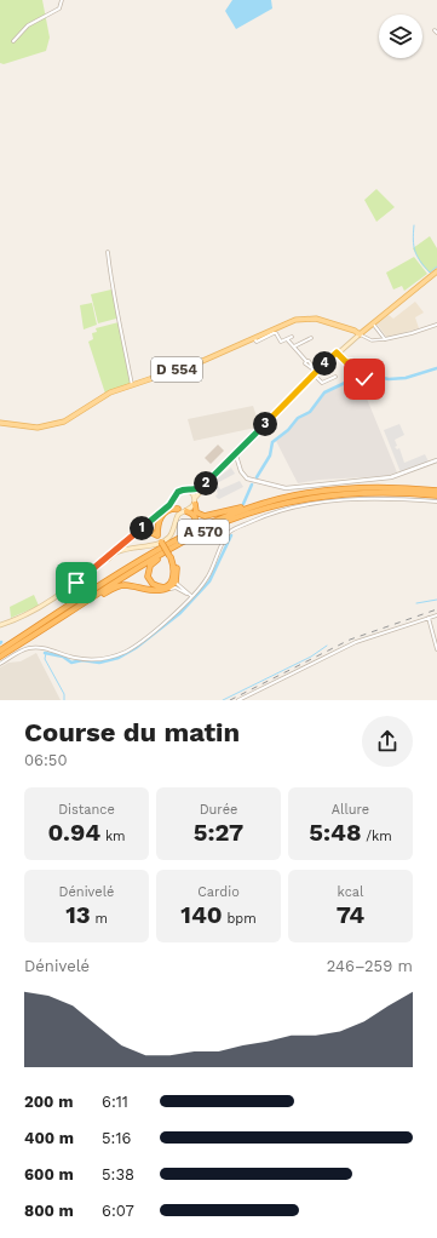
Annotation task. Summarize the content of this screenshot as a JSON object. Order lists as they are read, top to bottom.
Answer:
{
  "streets": {
    "highway": ["A 570"],
    "main road": ["D 554"]
  },
  "page": {
    "pins": [
      "4",
      "3",
      "2",
      "1"
    ],
    "heading": ["Course du matin", "06:50"],
    "stats": [
      ["Distance", "0.94 km"],
      ["Durée", "5:27"],
      ["Allure", "5:48 /km"],
      ["Dénivelé", "13 m"],
      ["Cardio", "140 bpm"],
      ["kcal", "74"]
    ],
    "chart": ["Dénivelé", "246–259 m"],
    "list": [
      {
        "name": "200 m",
        "note": "6:11"
      },
      {
        "name": "400 m",
        "note": "5:16"
      },
      {
        "name": "600 m",
        "note": "5:38"
      },
      {
        "name": "800 m",
        "note": "6:07"
      }
    ]
  }
}
